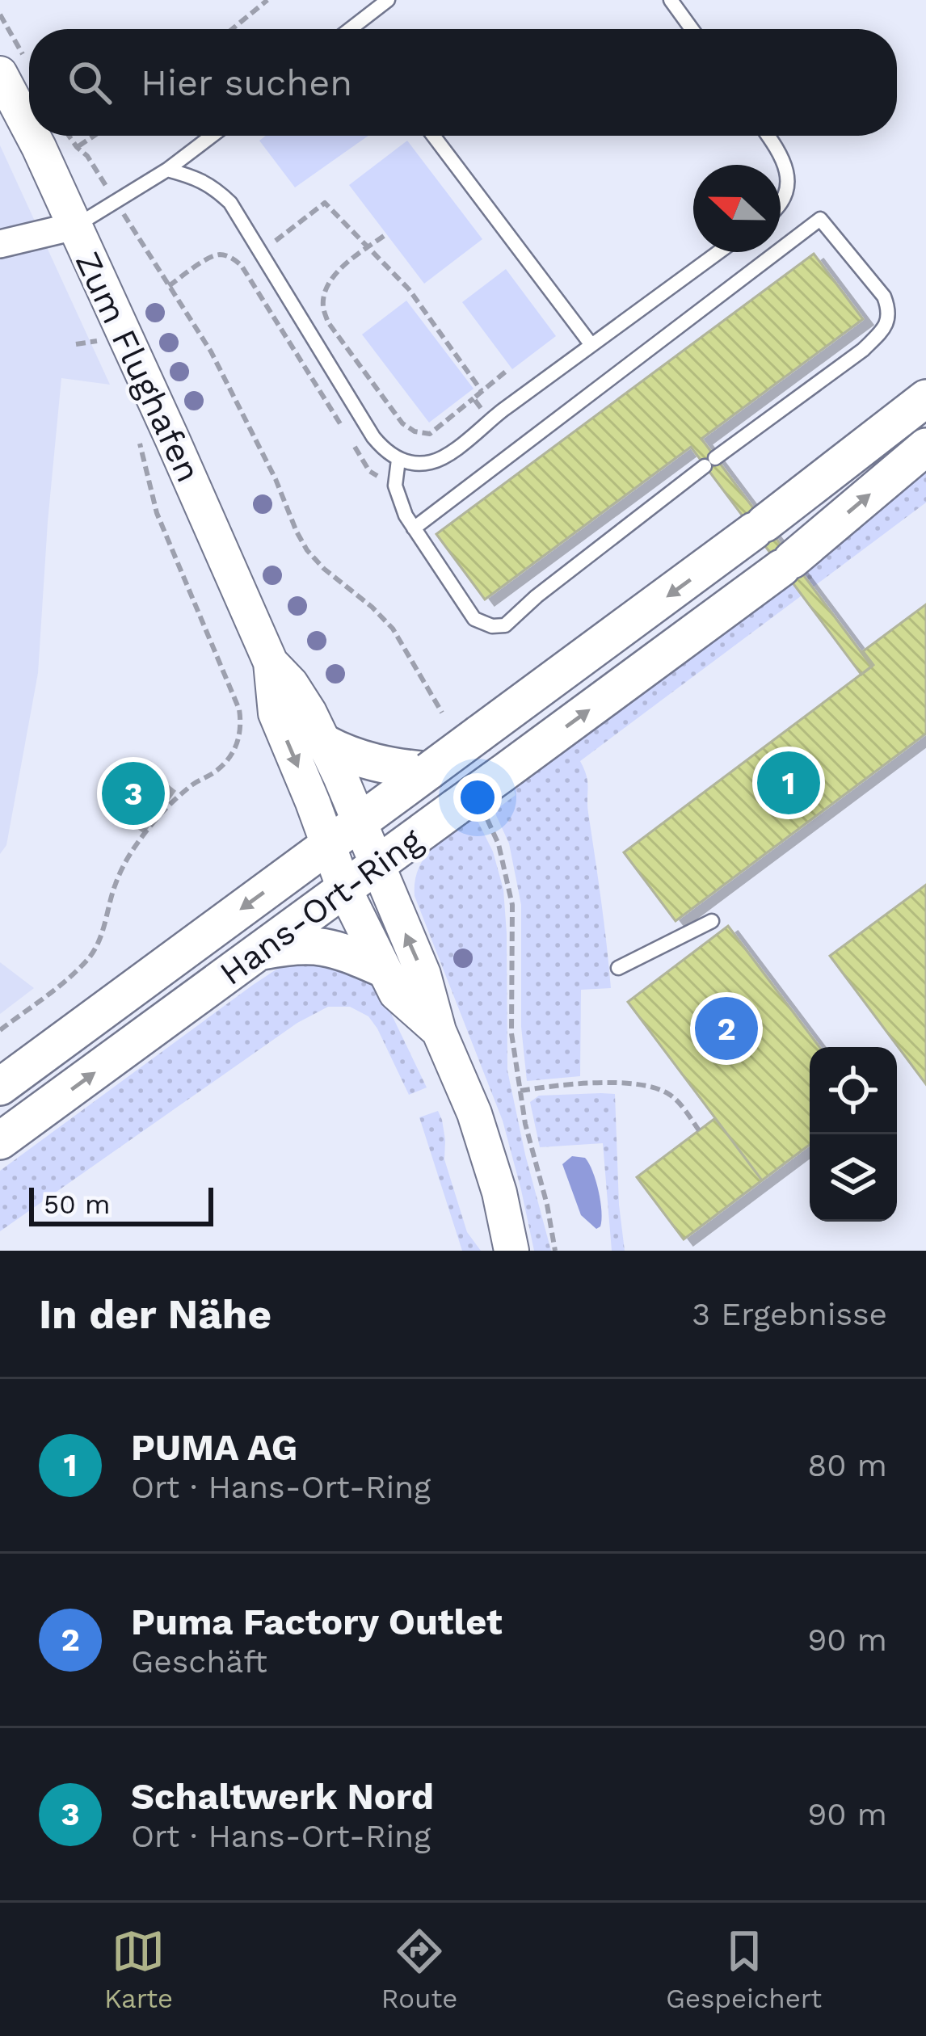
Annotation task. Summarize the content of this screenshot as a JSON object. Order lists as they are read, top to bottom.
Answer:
{
  "streets": {
    "main road": ["Hans-Ort-Ring"],
    "street": ["Zum Flughafen"]
  },
  "crossings": [
    ["Zum Flughafen", "Hans-Ort-Ring"]
  ],
  "scale_bar": "50 m",
  "north": "left",
  "page": {
    "search": "Hier suchen",
    "pins": ["1", "3", "2"],
    "scale": "50 m",
    "heading": ["In der Nähe", "3 Ergebnisse"],
    "list": [
      {
        "mark": "1",
        "name": "PUMA AG",
        "note": "Ort · Hans-Ort-Ring",
        "value": "80 m"
      },
      {
        "mark": "2",
        "name": "Puma Factory Outlet",
        "note": "Geschäft",
        "value": "90 m"
      },
      {
        "mark": "3",
        "name": "Schaltwerk Nord",
        "note": "Ort · Hans-Ort-Ring",
        "value": "90 m"
      }
    ],
    "nav": ["Karte", "Route", "Gespeichert"]
  }
}
